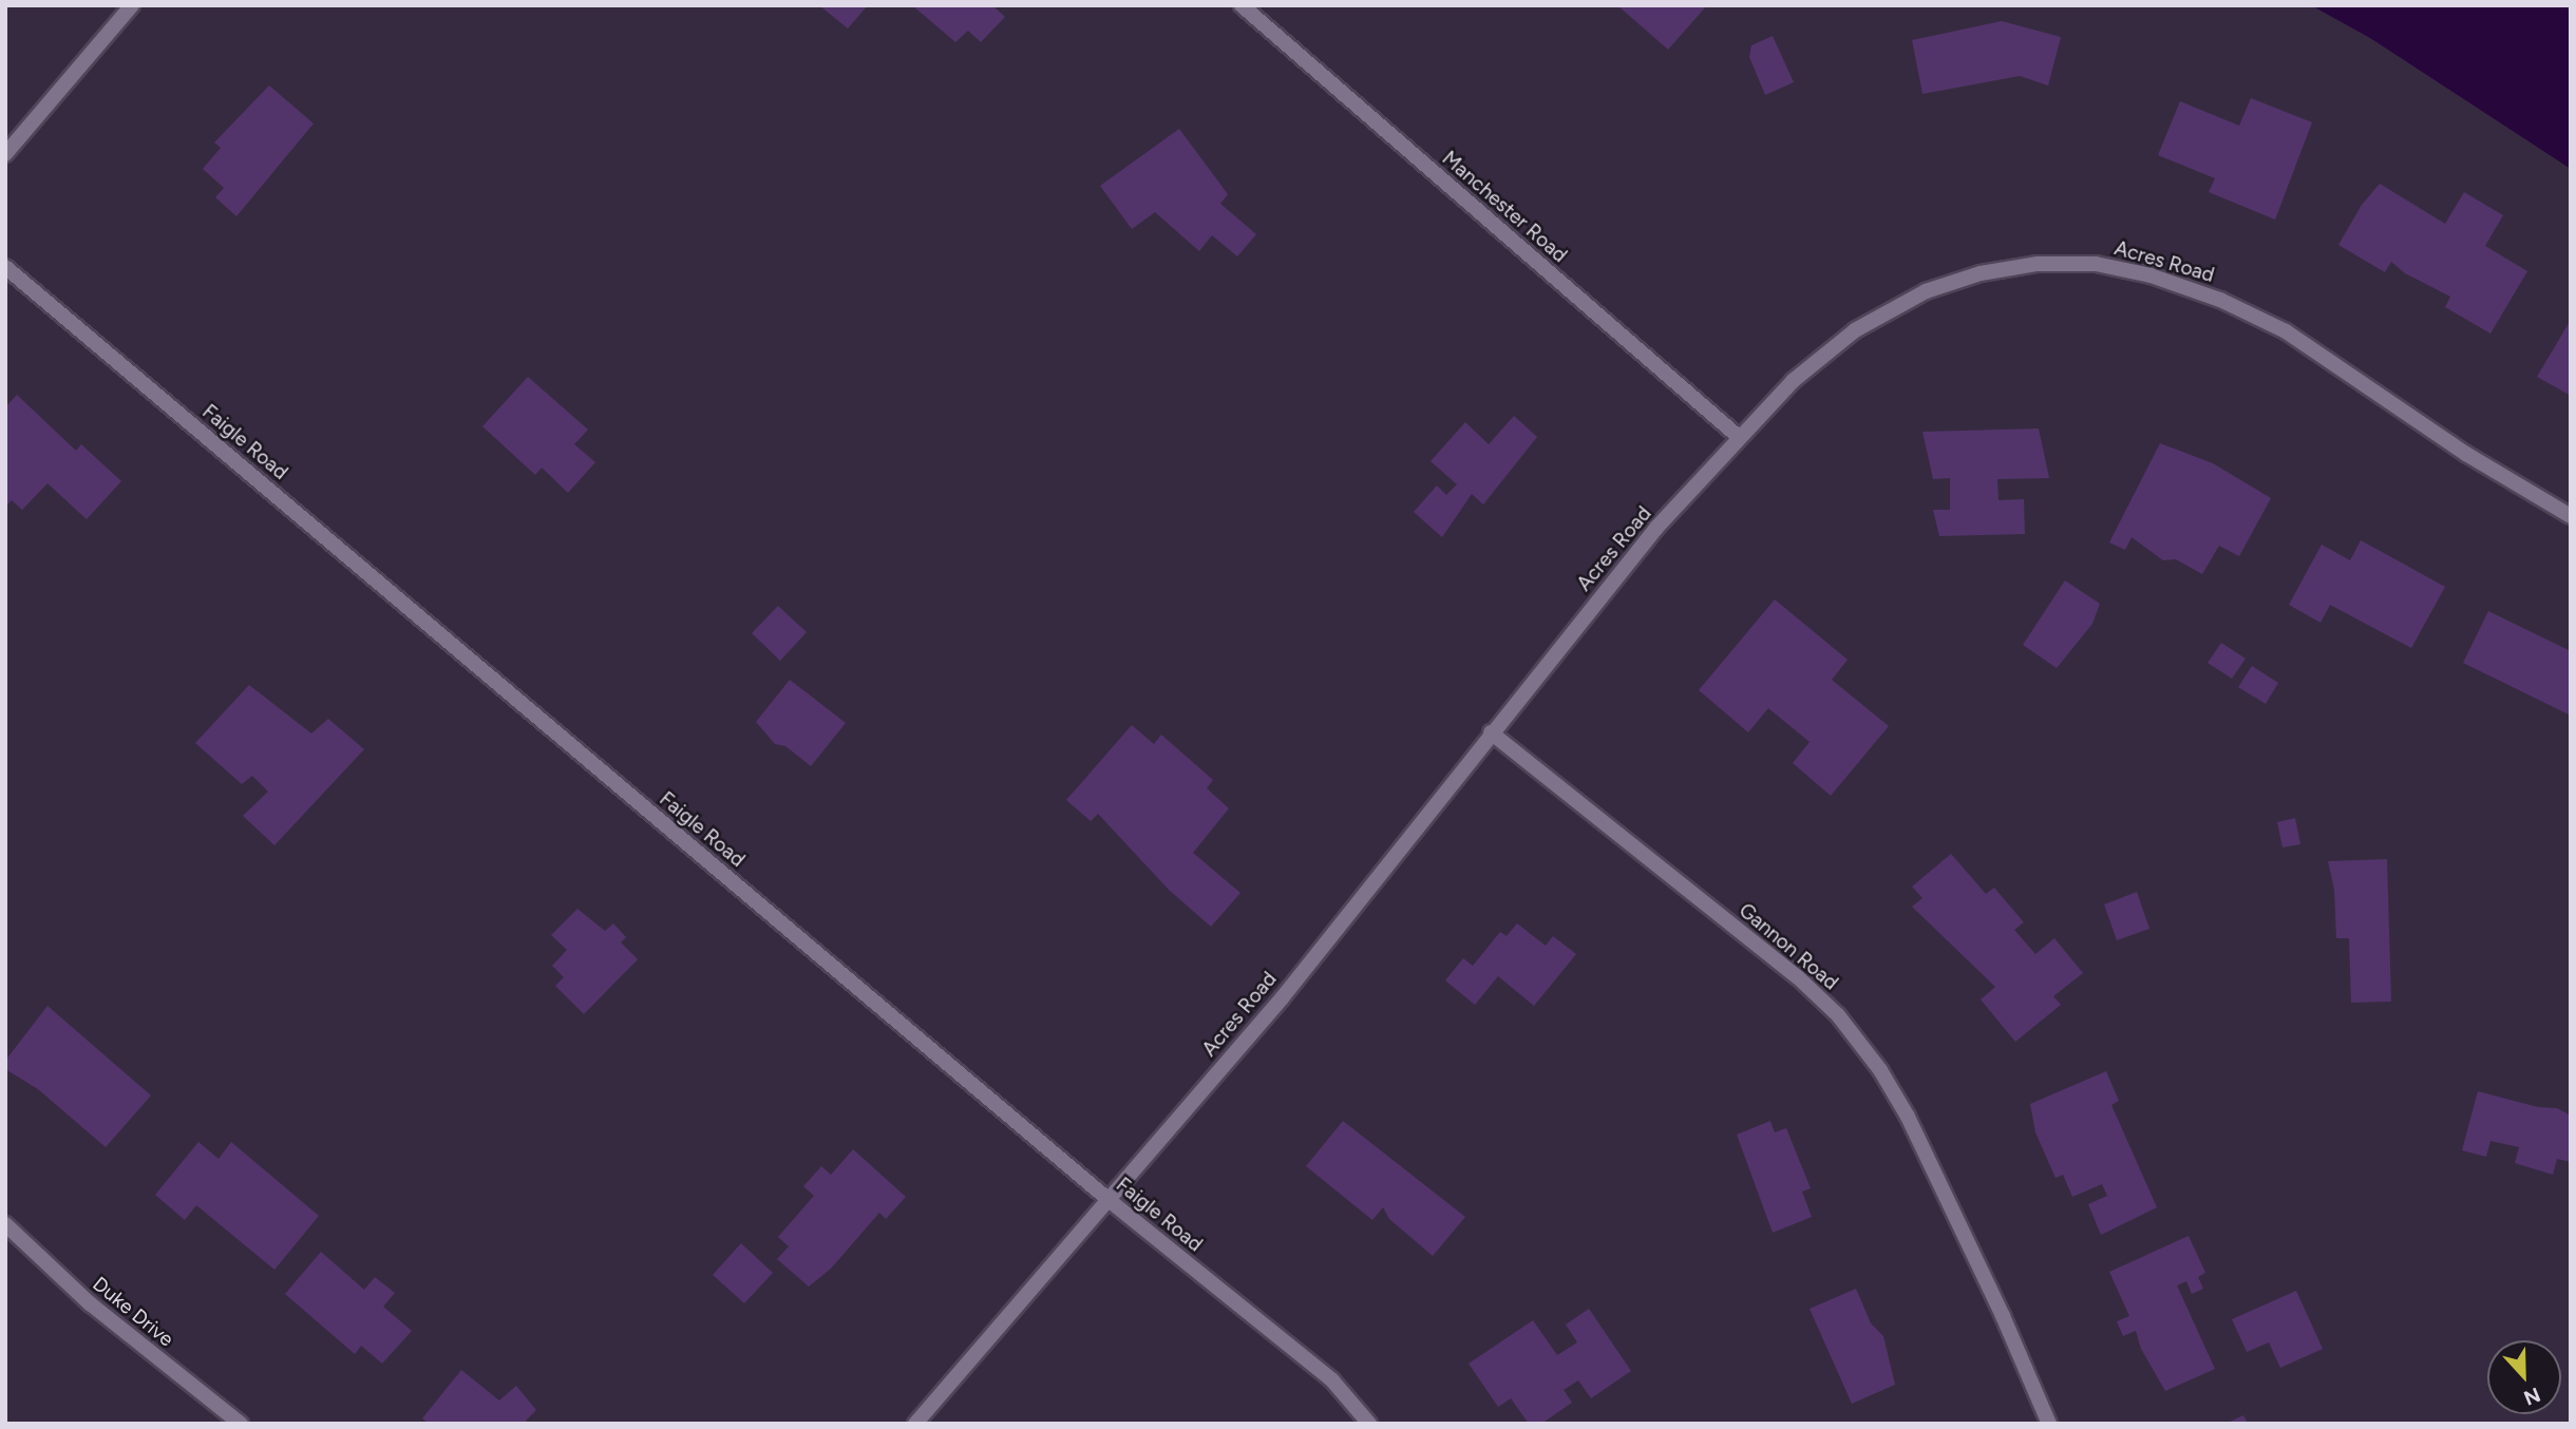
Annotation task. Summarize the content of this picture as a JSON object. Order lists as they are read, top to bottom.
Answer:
{
  "streets": {
    "street": [
      "Manchester Road",
      "Acres Road",
      "Faigle Road",
      "Gannon Road",
      "Duke Drive"
    ]
  },
  "crossings": [
    ["Manchester Road", "Acres Road"],
    ["Acres Road", "Faigle Road"],
    ["Acres Road", "Gannon Road"]
  ],
  "north": "bottom"
}
